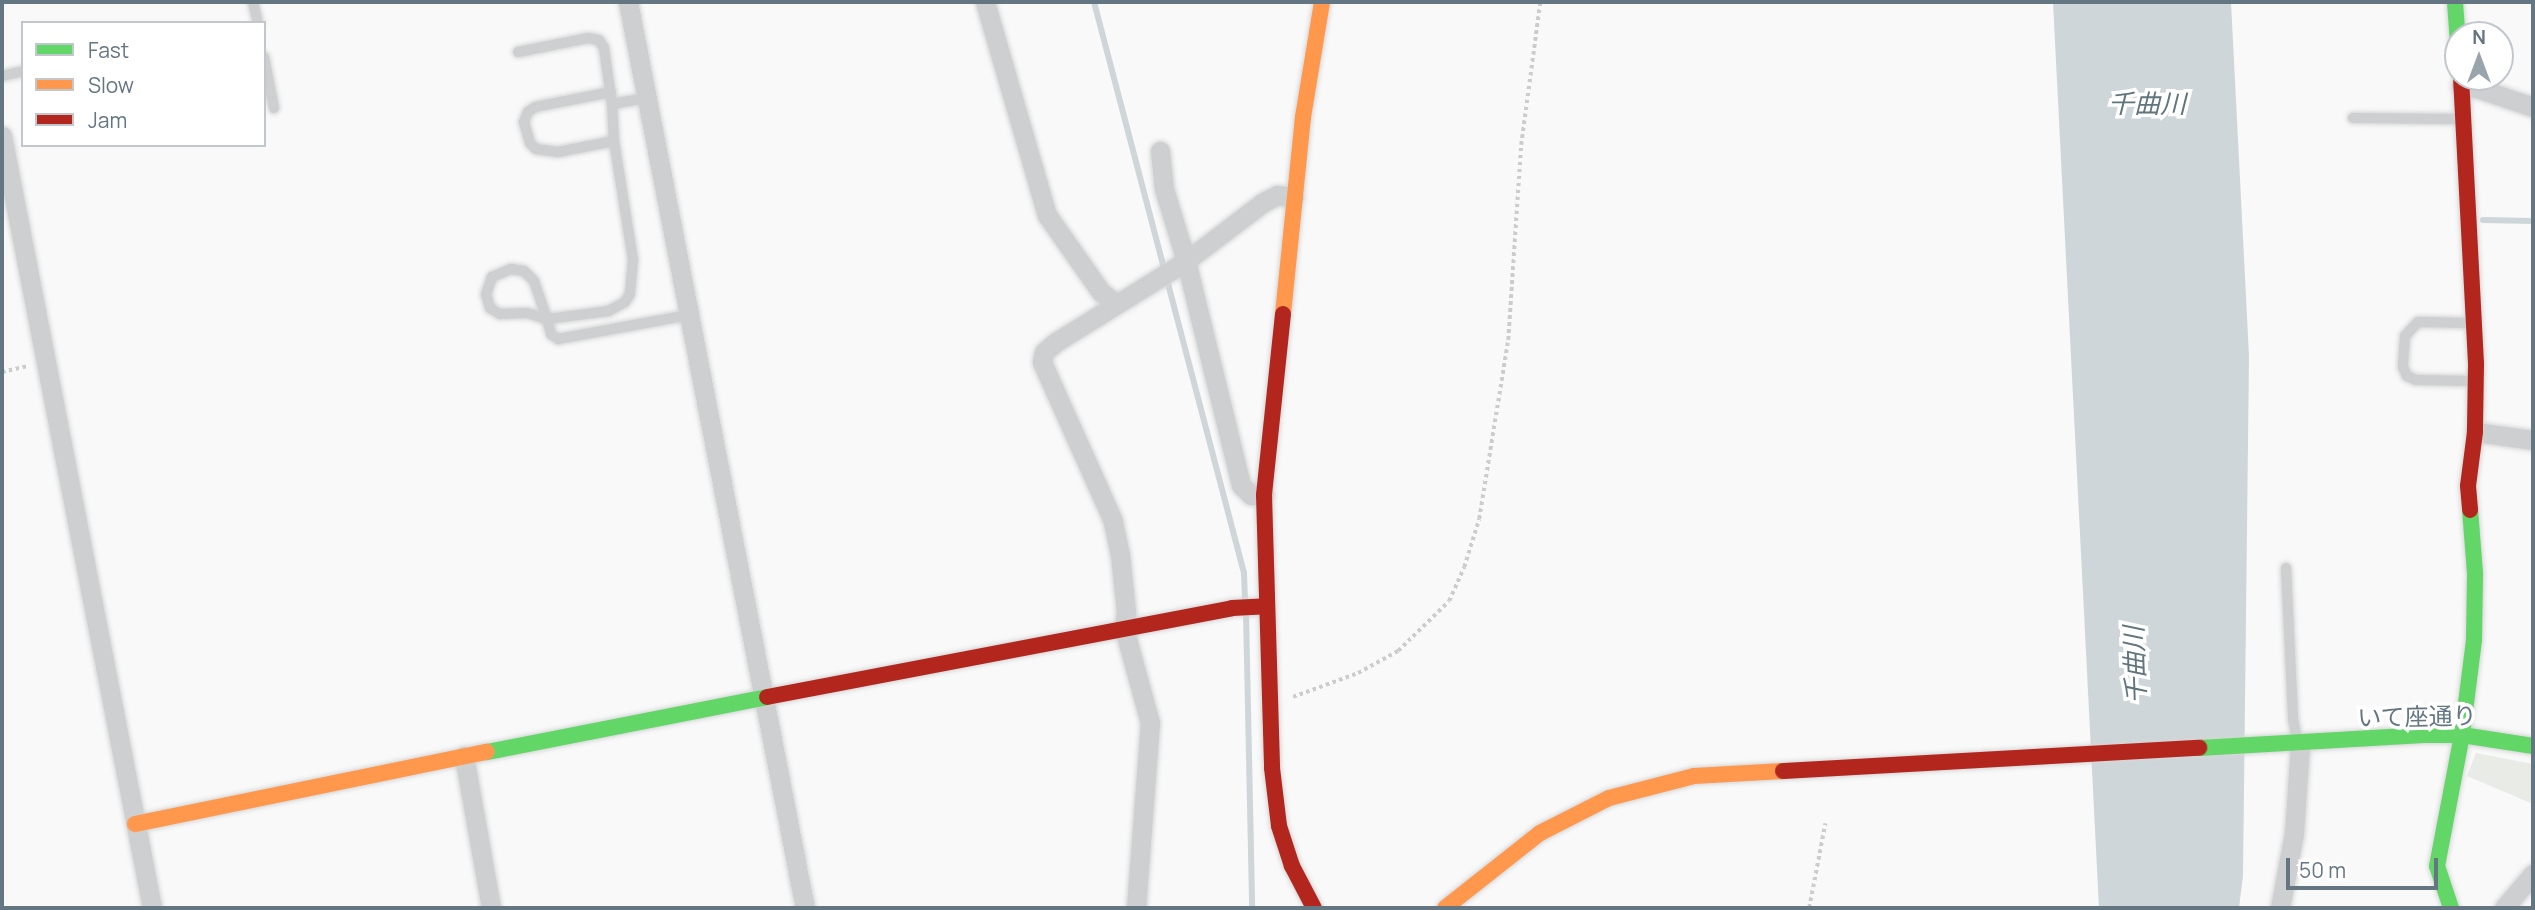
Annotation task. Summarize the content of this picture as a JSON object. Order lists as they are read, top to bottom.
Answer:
{
  "streets": {
    "street": ["いて座通り"]
  },
  "water": ["千曲川"],
  "legend": ["Fast", "Slow", "Jam"],
  "scale_bar": "50 m",
  "north": "top"
}
